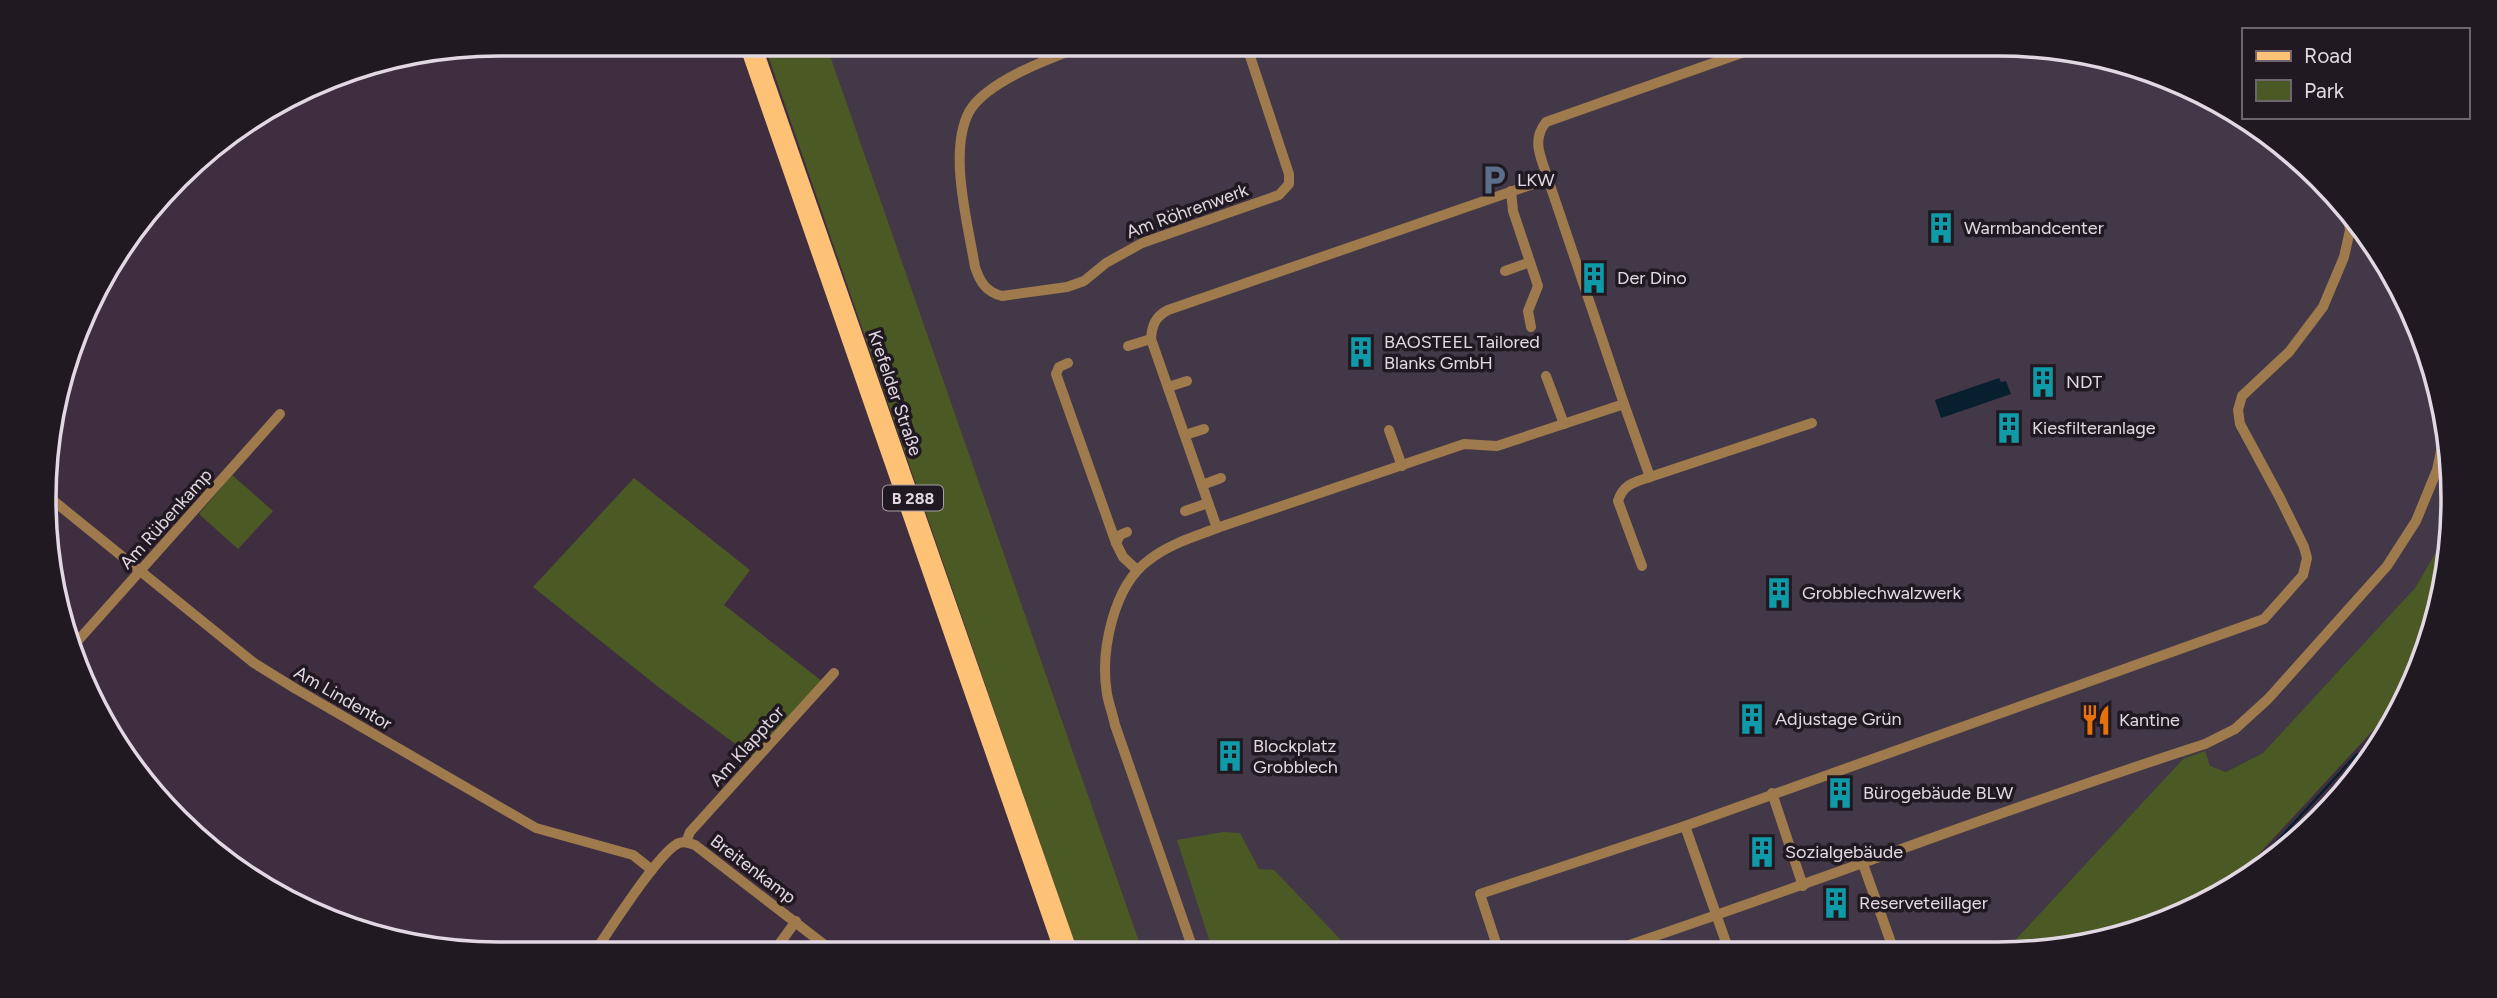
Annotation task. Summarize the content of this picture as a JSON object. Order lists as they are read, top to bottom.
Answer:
{
  "streets": {
    "main road": ["Krefelder Straße", "B 288"],
    "street": [
      "Am Röhrenwerk",
      "Am Rübenkamp",
      "Am Lindentor",
      "Am Klapptor",
      "Breitenkamp"
    ]
  },
  "crossings": [
    ["Am Rübenkamp", "Am Lindentor"],
    ["Am Lindentor", "Breitenkamp"],
    ["Am Klapptor", "Breitenkamp"]
  ],
  "places": {
    "parking": ["LKW"],
    "building": [
      "Warmbandcenter",
      "Der Dino",
      "BAOSTEEL Tailored Blanks GmbH",
      "NDT",
      "Kiesfilteranlage",
      "Grobblechwalzwerk",
      "Adjustage Grün",
      "Blockplatz Grobblech",
      "Bürogebäude BLW",
      "Sozialgebäude",
      "Reserveteillager"
    ],
    "restaurant": ["Kantine"]
  },
  "legend": ["Road", "Park"]
}
